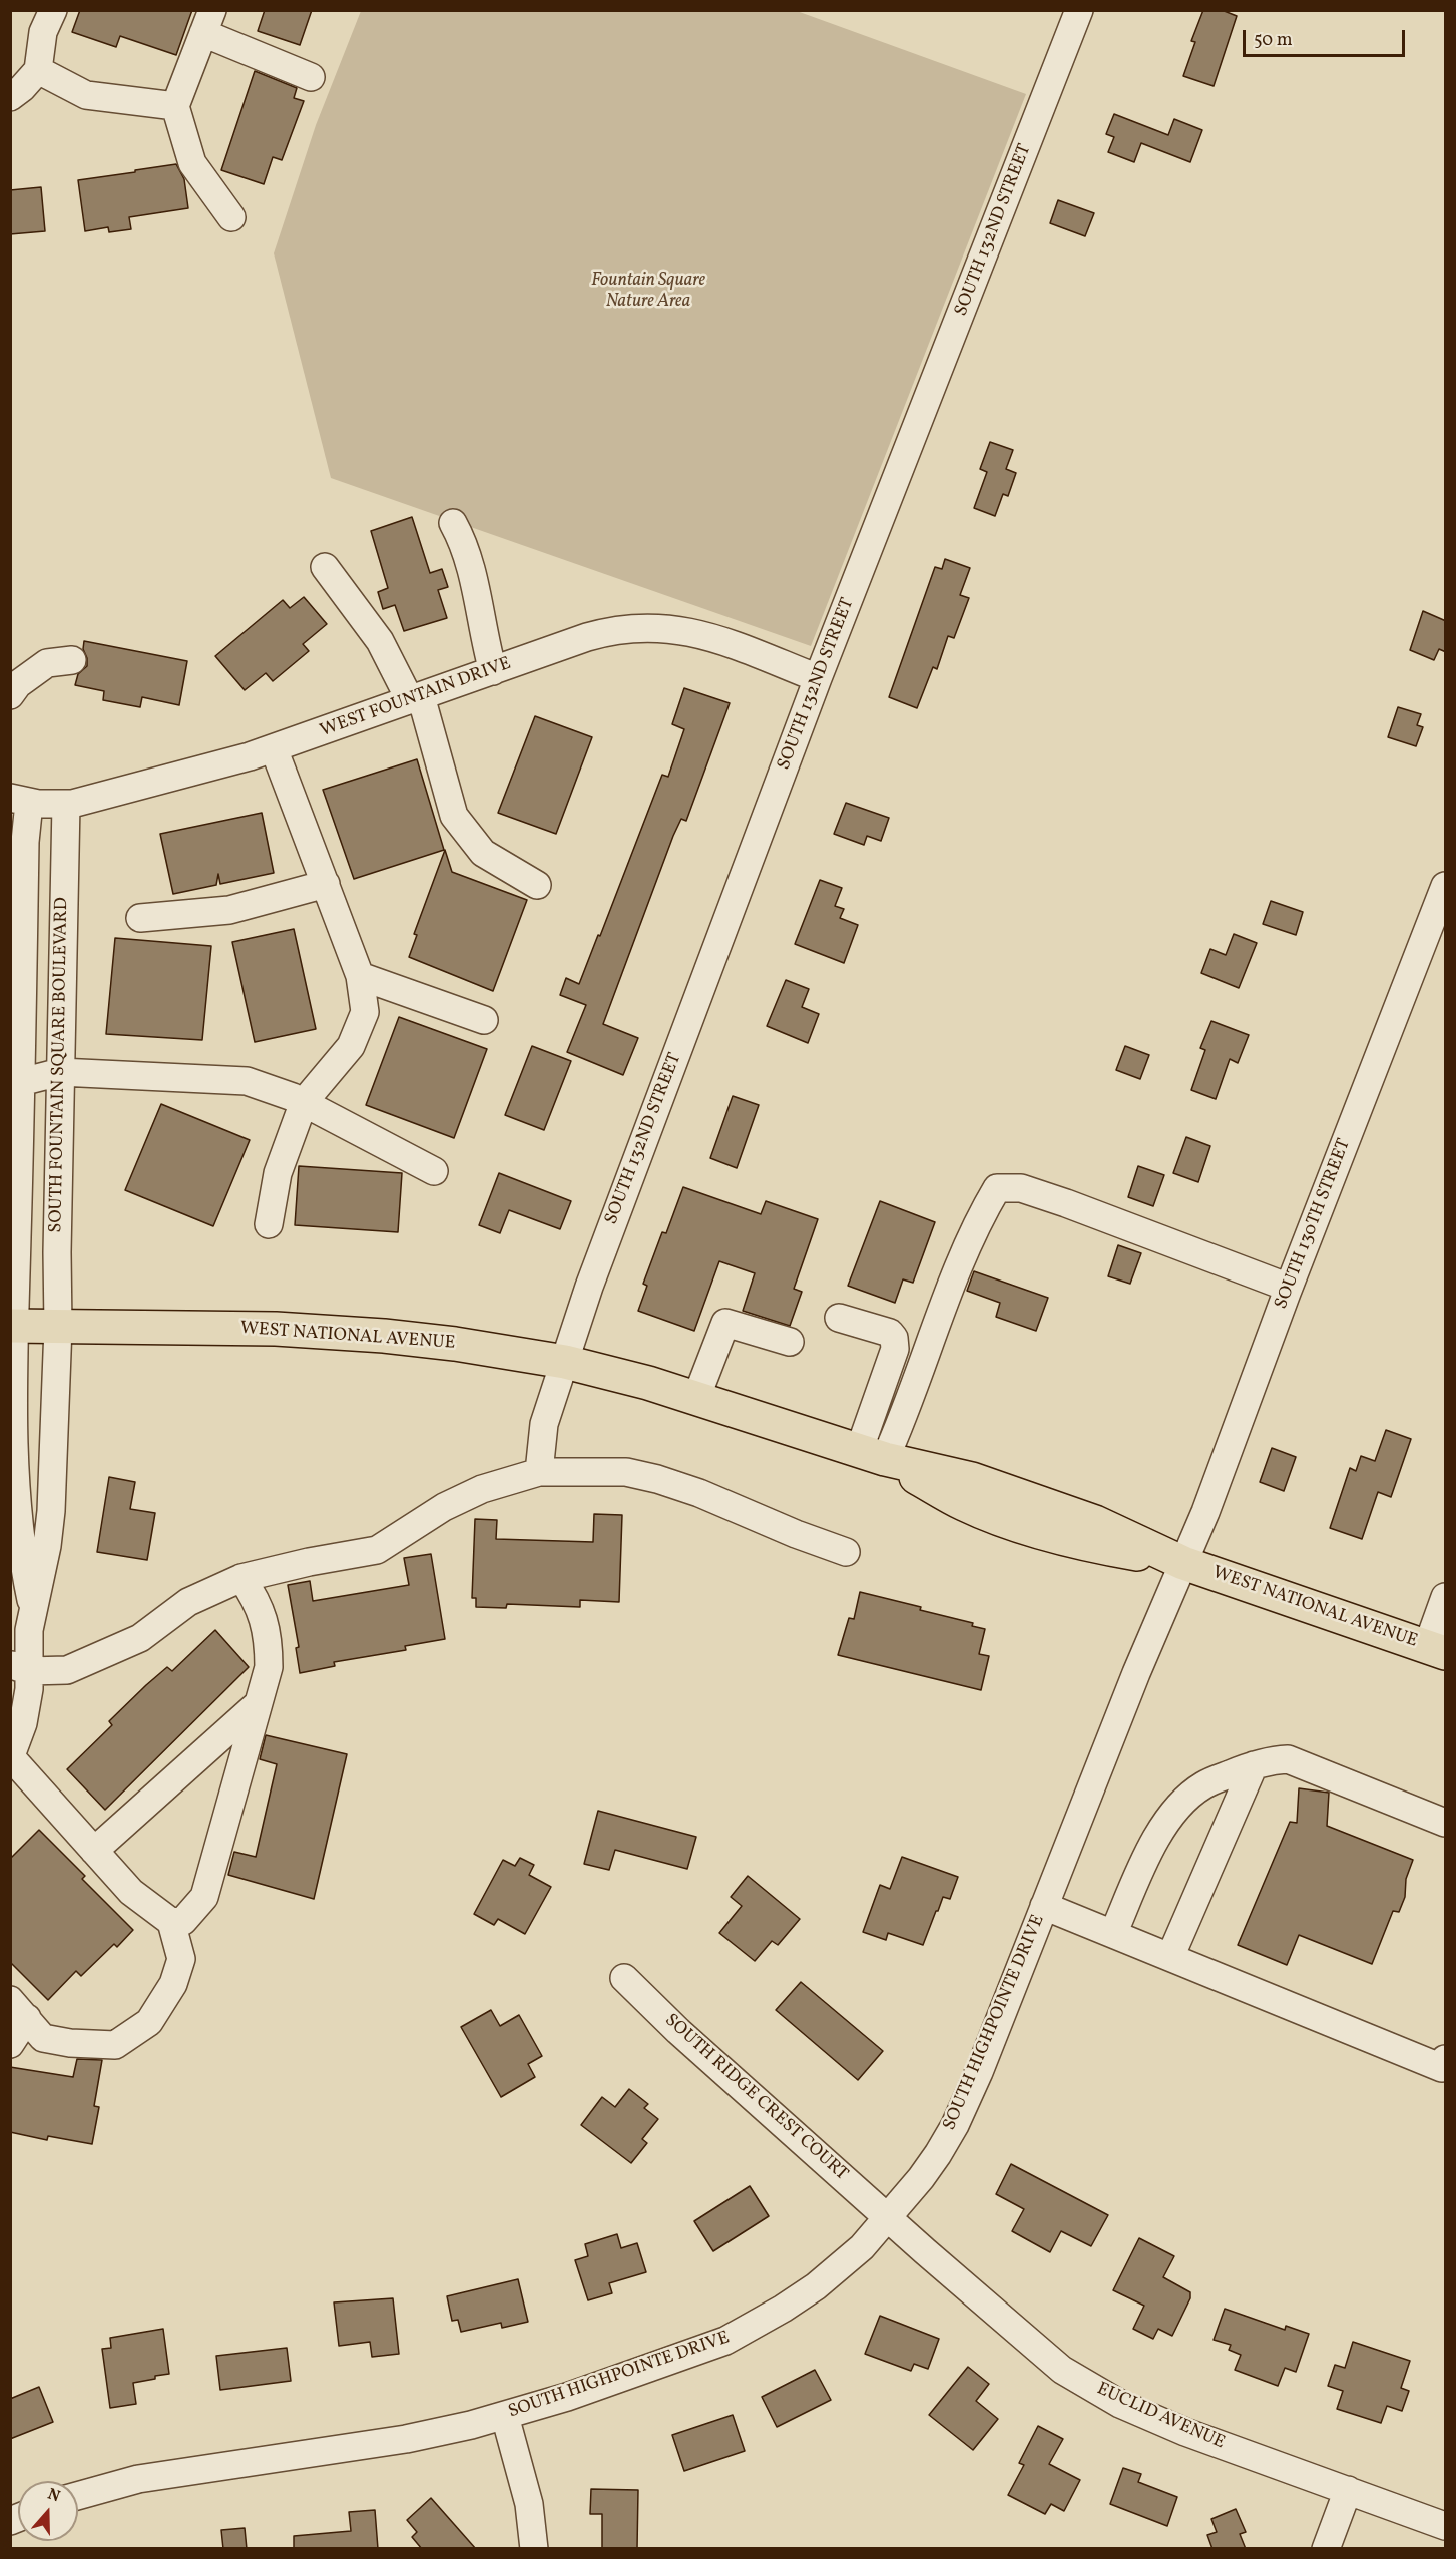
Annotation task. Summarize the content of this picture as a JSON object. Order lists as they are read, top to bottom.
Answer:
{
  "streets": {
    "main road": ["WEST NATIONAL AVENUE"],
    "street": [
      "SOUTH 132ND STREET",
      "WEST FOUNTAIN DRIVE",
      "SOUTH FOUNTAIN SQUARE BOULEVARD",
      "SOUTH 130TH STREET",
      "SOUTH HIGHPOINTE DRIVE",
      "SOUTH RIDGE CREST COURT",
      "EUCLID AVENUE"
    ]
  },
  "crossings": [
    ["SOUTH 132ND STREET", "WEST FOUNTAIN DRIVE"],
    ["SOUTH 132ND STREET", "WEST NATIONAL AVENUE"],
    ["WEST FOUNTAIN DRIVE", "SOUTH FOUNTAIN SQUARE BOULEVARD"],
    ["SOUTH FOUNTAIN SQUARE BOULEVARD", "WEST NATIONAL AVENUE"],
    ["SOUTH 130TH STREET", "WEST NATIONAL AVENUE"],
    ["SOUTH 130TH STREET", "SOUTH HIGHPOINTE DRIVE"],
    ["WEST NATIONAL AVENUE", "SOUTH HIGHPOINTE DRIVE"],
    ["SOUTH HIGHPOINTE DRIVE", "SOUTH RIDGE CREST COURT"],
    ["SOUTH HIGHPOINTE DRIVE", "EUCLID AVENUE"],
    ["SOUTH RIDGE CREST COURT", "EUCLID AVENUE"]
  ],
  "parks": ["Fountain Square Nature Area"],
  "scale_bar": "50 m",
  "north": "top"
}
